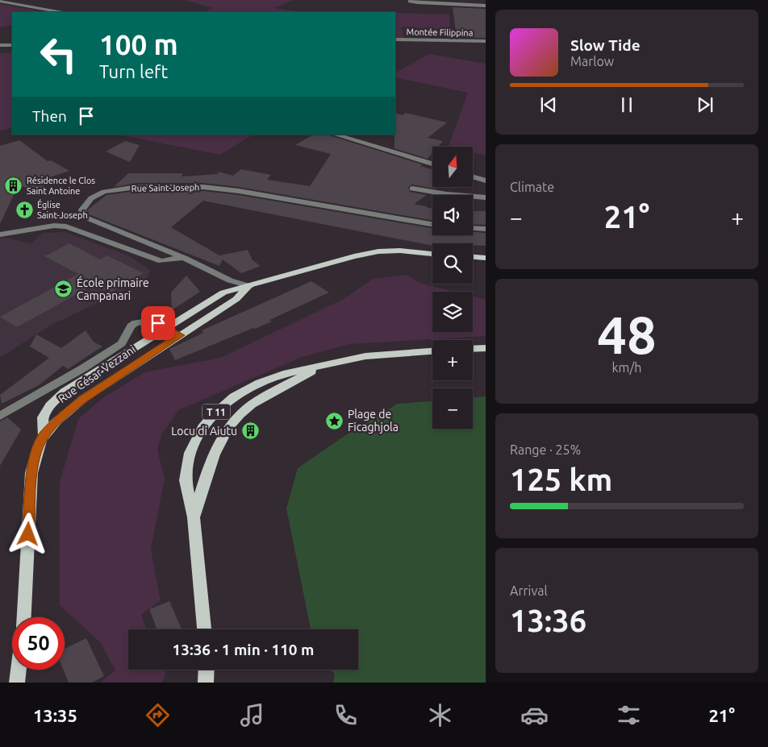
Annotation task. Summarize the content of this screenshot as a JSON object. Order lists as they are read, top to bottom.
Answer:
{
  "streets": {
    "main road": ["Rue César Vezzani", "T 11"],
    "street": ["Montée Filippina", "Rue Saint-Joseph"]
  },
  "crossings": [
    ["Rue Saint-Joseph", "Rue César Vezzani"]
  ],
  "places": {
    "building": ["Résidence le Clos Saint Antoine", "Locu di Aiutu"],
    "church": ["Église Saint-Joseph"],
    "school or university": ["École primaire Campanari"],
    "place": ["Plage de Ficaghjola"]
  },
  "north": "top",
  "page": {
    "turn": ["100 m", "Turn left"],
    "song": ["Slow Tide", "Marlow"],
    "then": "Then",
    "tile": [
      "Climate",
      ["48", "km/h"],
      ["Range · 25%", "125 km"],
      ["Arrival", "13:36"]
    ],
    "map_buttons": ["+", "−"],
    "heat": ["−", "21°", "+"],
    "limit": "50",
    "trip": "13:36 · 1 min · 110 m",
    "tabs": ["13:35", "21°"]
  }
}
